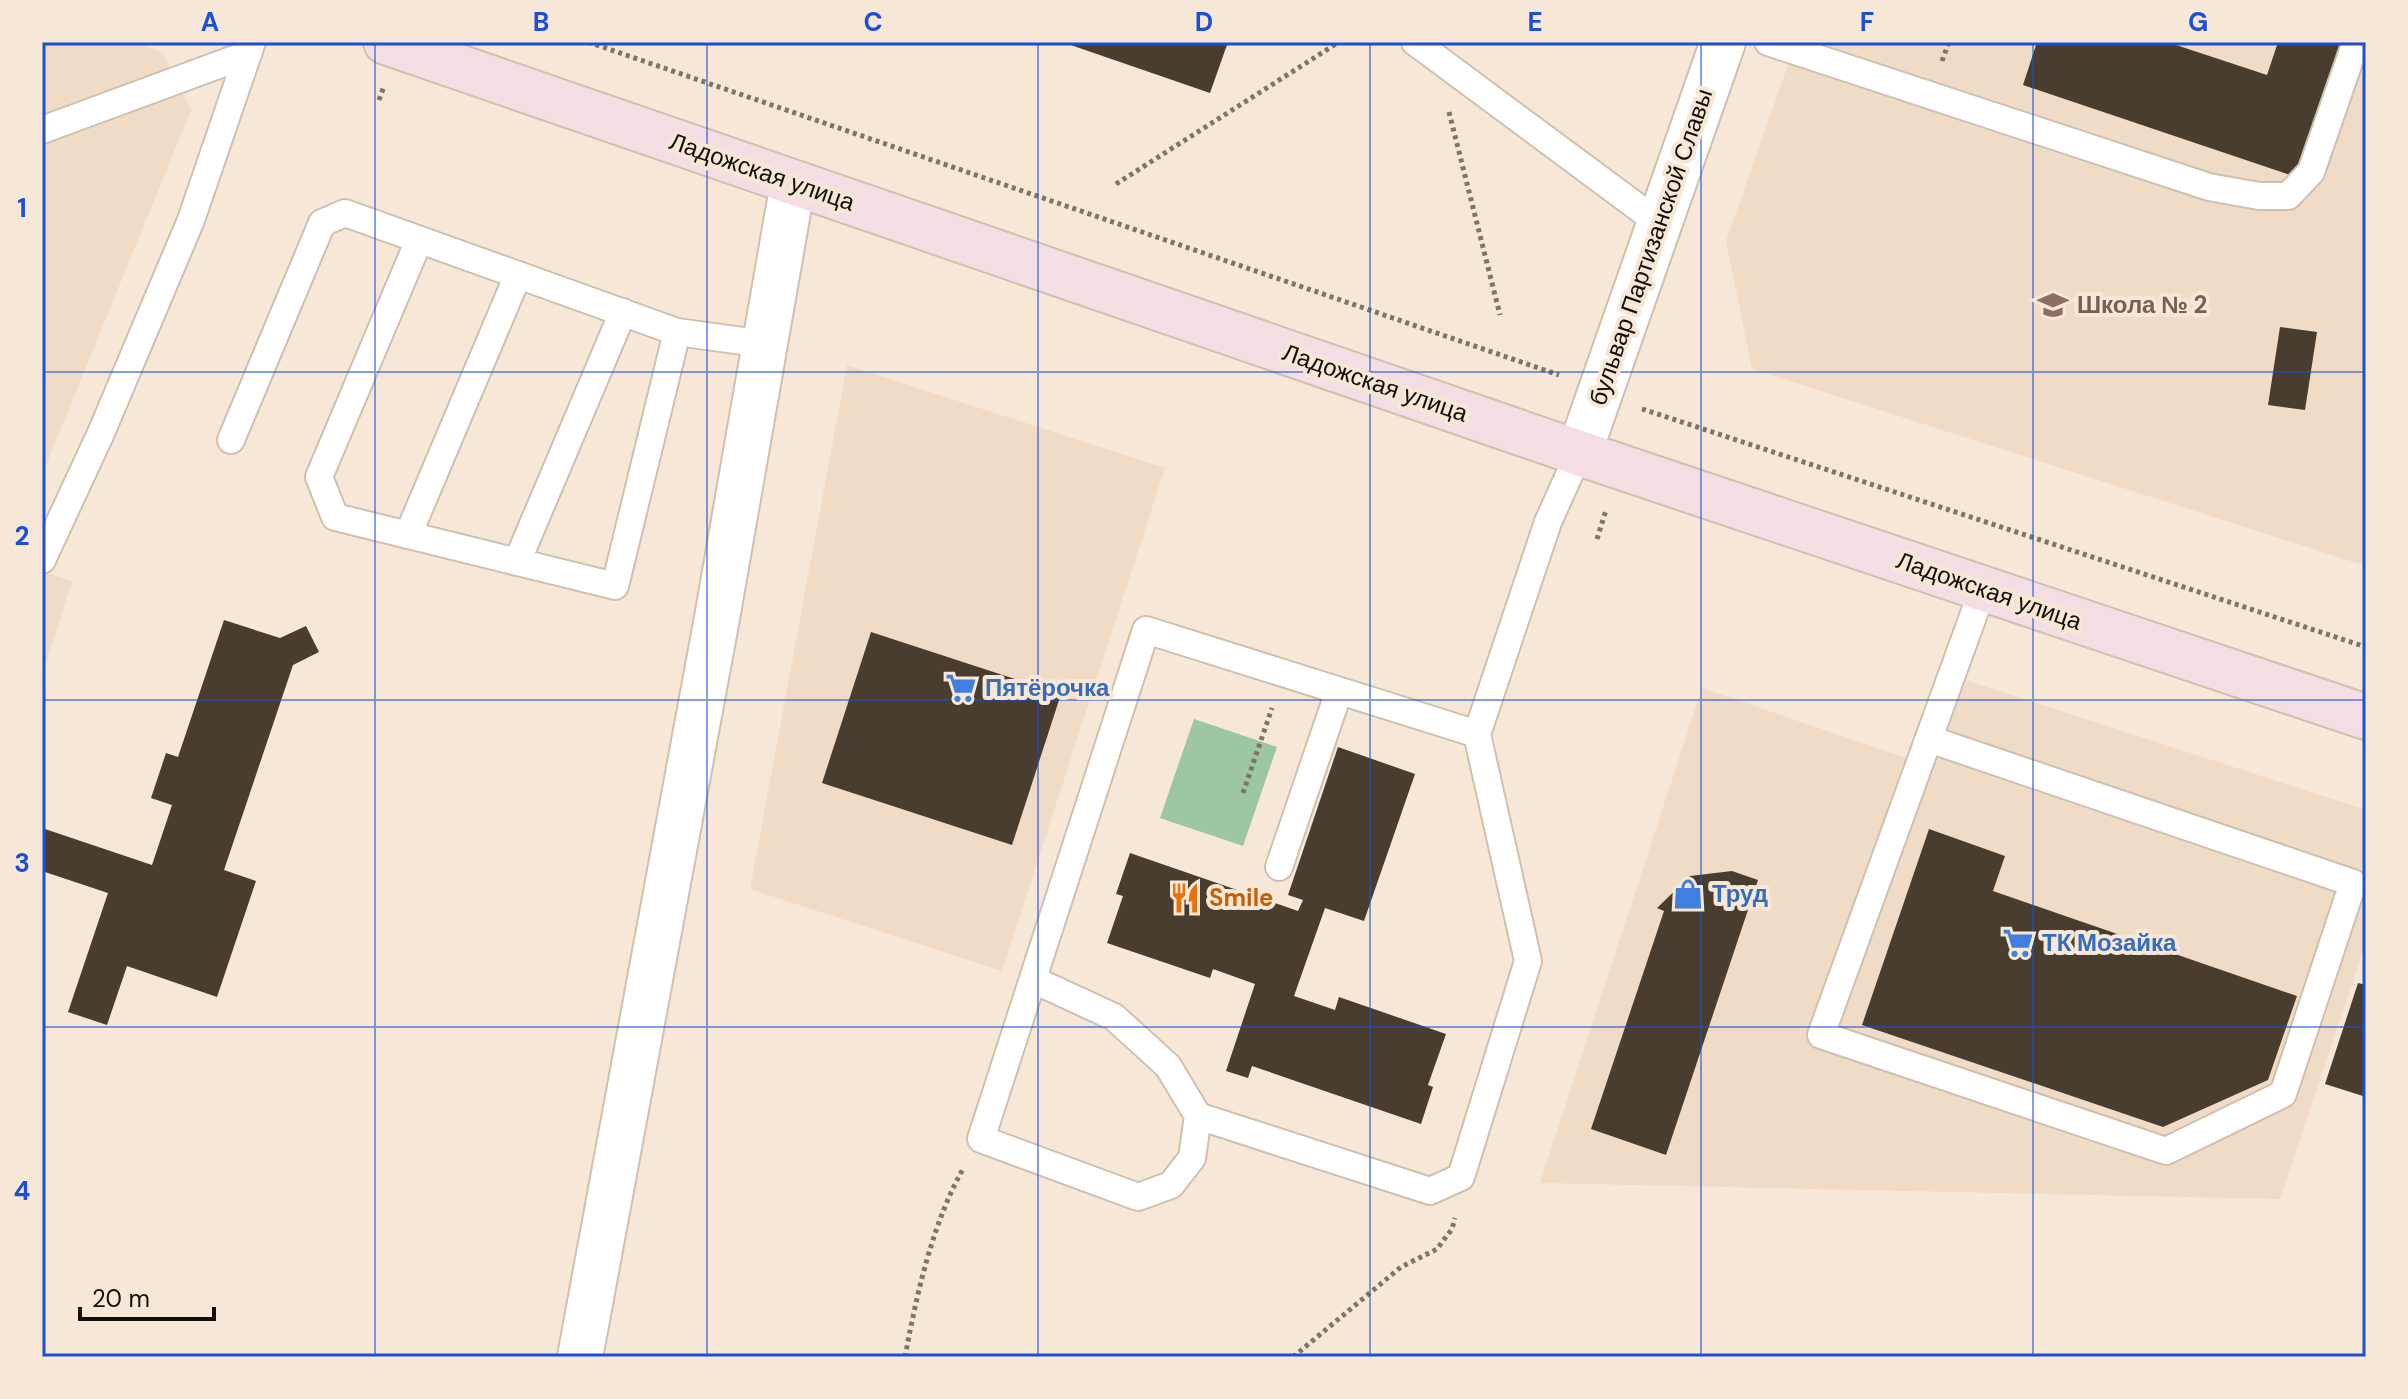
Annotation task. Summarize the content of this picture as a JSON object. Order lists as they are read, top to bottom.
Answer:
{
  "streets": {
    "street": ["Ладожская улица", "бульвар Партизанской Славы"]
  },
  "crossings": [
    ["Ладожская улица", "бульвар Партизанской Славы"]
  ],
  "places": {
    "school or university": ["Школа № 2"],
    "supermarket": ["Пятёрочка", "ТК Мозайка"],
    "shop": ["Труд"],
    "restaurant": ["Smile"]
  },
  "scale_bar": "20 m",
  "grid": {
    "columns": [
      "A",
      "B",
      "C",
      "D",
      "E",
      "F",
      "G"
    ],
    "rows": [
      "1",
      "2",
      "3",
      "4"
    ]
  }
}
